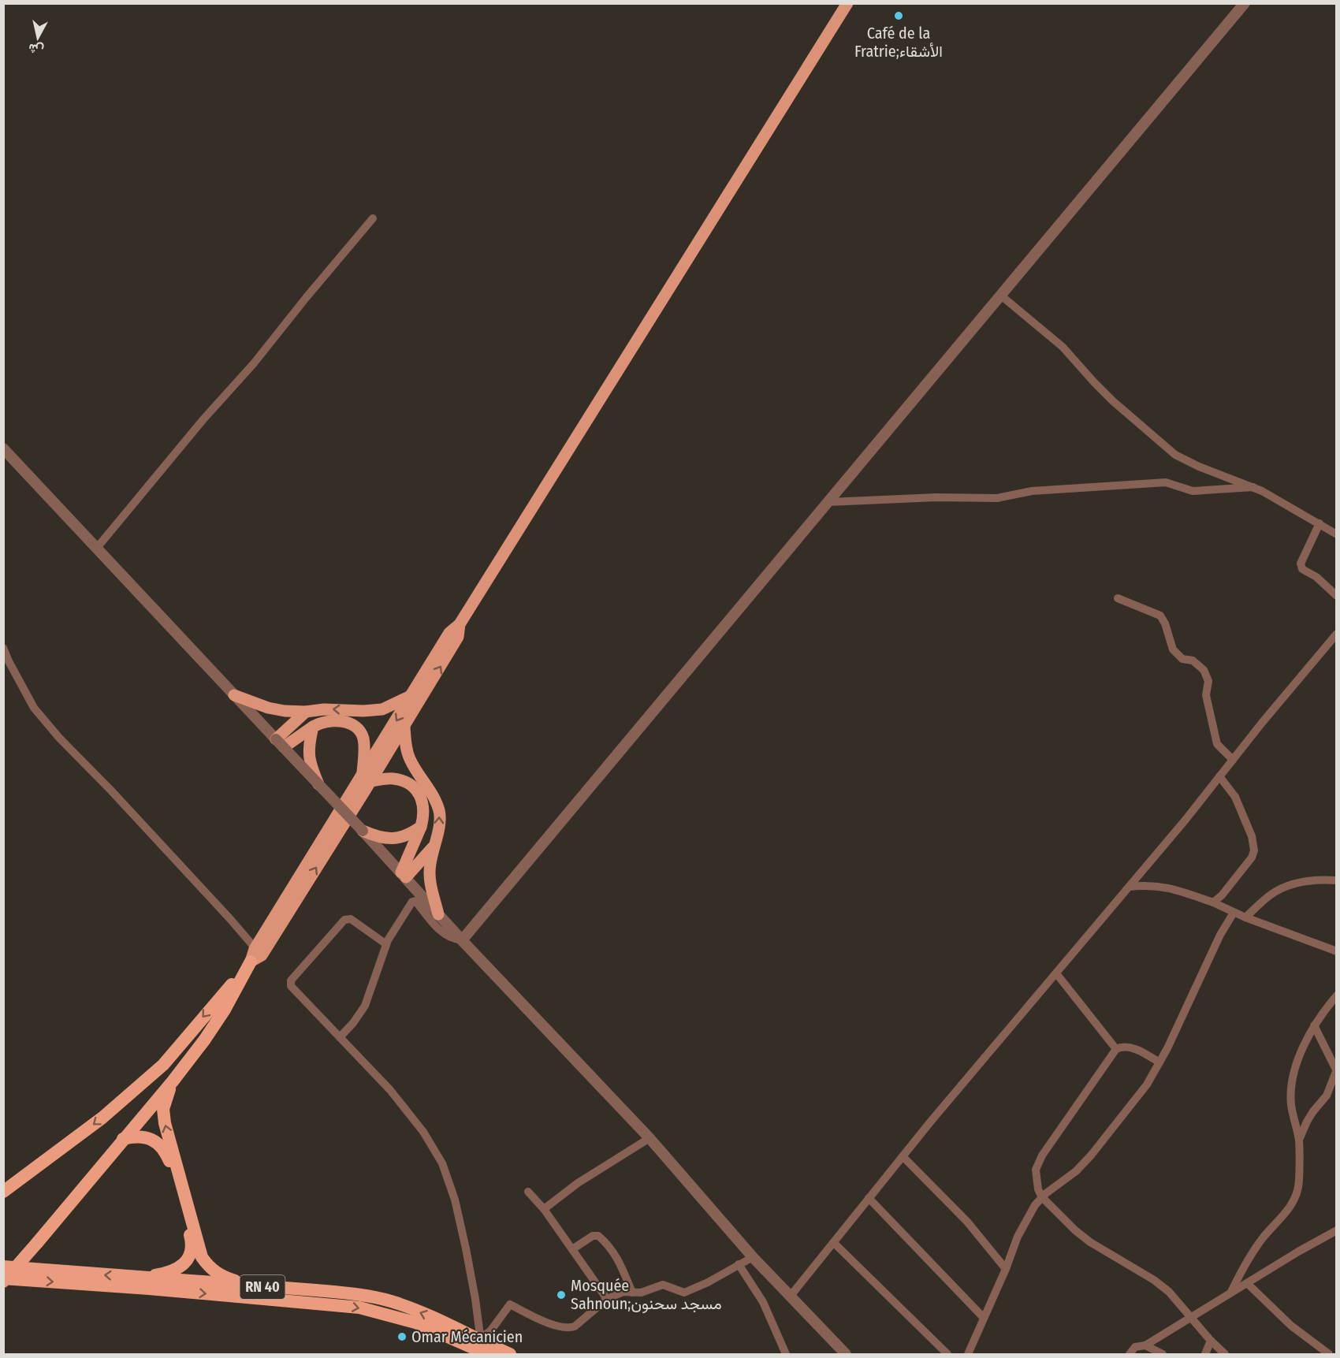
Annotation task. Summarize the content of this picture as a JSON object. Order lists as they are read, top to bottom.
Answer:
{
  "streets": {
    "highway": ["RN 40"]
  },
  "places": ["Café de la Fratrie;الأشقاء", "Mosquée Sahnoun;مسجد سحنون", "Omar Mécanicien"],
  "north": "bottom"
}
